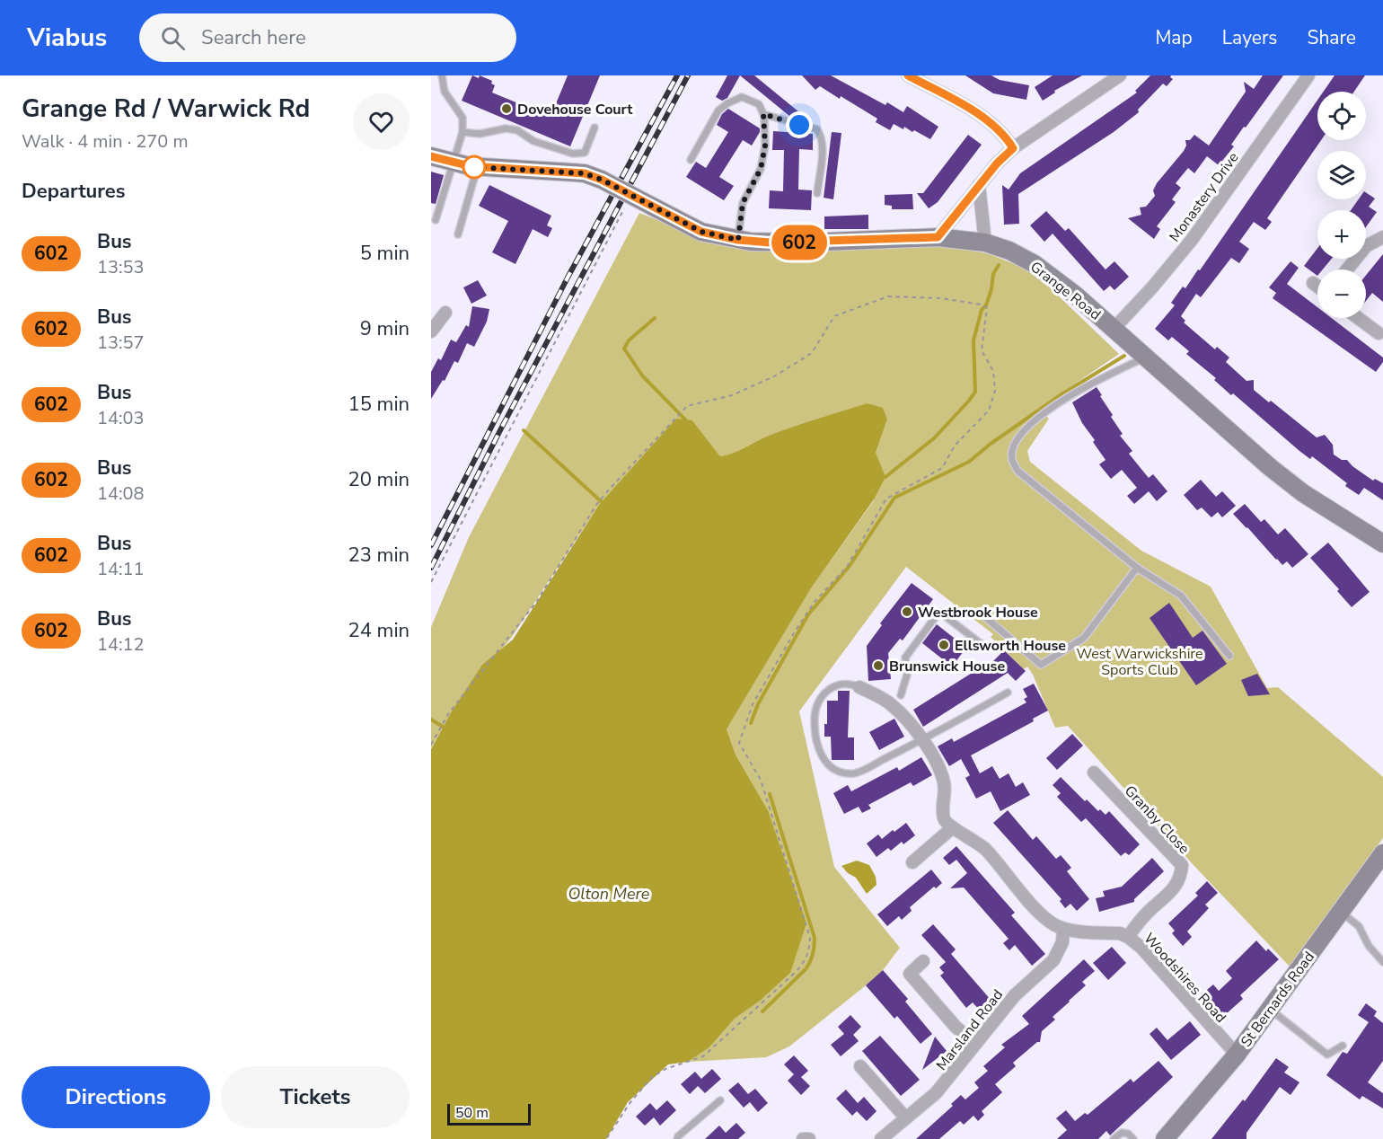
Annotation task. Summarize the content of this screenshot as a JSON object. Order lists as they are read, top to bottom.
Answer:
{
  "streets": {
    "street": [
      "Monastery Drive",
      "Grange Road",
      "Granby Close",
      "Woodshires Road",
      "St Bernards Road",
      "Marsland Road"
    ]
  },
  "crossings": [
    ["Monastery Drive", "Grange Road"],
    ["Granby Close", "Woodshires Road"],
    ["Woodshires Road", "St Bernards Road"],
    ["Woodshires Road", "Marsland Road"]
  ],
  "water": ["Olton Mere"],
  "parks": ["West Warwickshire Sports Club"],
  "places": [
    "Dovehouse Court",
    "Westbrook House",
    "Ellsworth House",
    "Brunswick House"
  ],
  "lines": ["bus line 602"],
  "scale_bar": "50 m",
  "page": {
    "header": "Viabus",
    "search": "Search here",
    "nav": ["Map", "Layers", "Share"],
    "heading": [
      ["Grange Rd / Warwick Rd", "Walk · 4 min · 270 m"],
      "Departures"
    ],
    "on_map": "602",
    "map_buttons": ["+", "−"],
    "list": [
      {
        "mark": "602",
        "name": "Bus",
        "note": "13:53",
        "value": "5 min"
      },
      {
        "mark": "602",
        "name": "Bus",
        "note": "13:57",
        "value": "9 min"
      },
      {
        "mark": "602",
        "name": "Bus",
        "note": "14:03",
        "value": "15 min"
      },
      {
        "mark": "602",
        "name": "Bus",
        "note": "14:08",
        "value": "20 min"
      },
      {
        "mark": "602",
        "name": "Bus",
        "note": "14:11",
        "value": "23 min"
      },
      {
        "mark": "602",
        "name": "Bus",
        "note": "14:12",
        "value": "24 min"
      }
    ],
    "buttons": ["Directions", "Tickets"],
    "scale": "50 m"
  }
}
